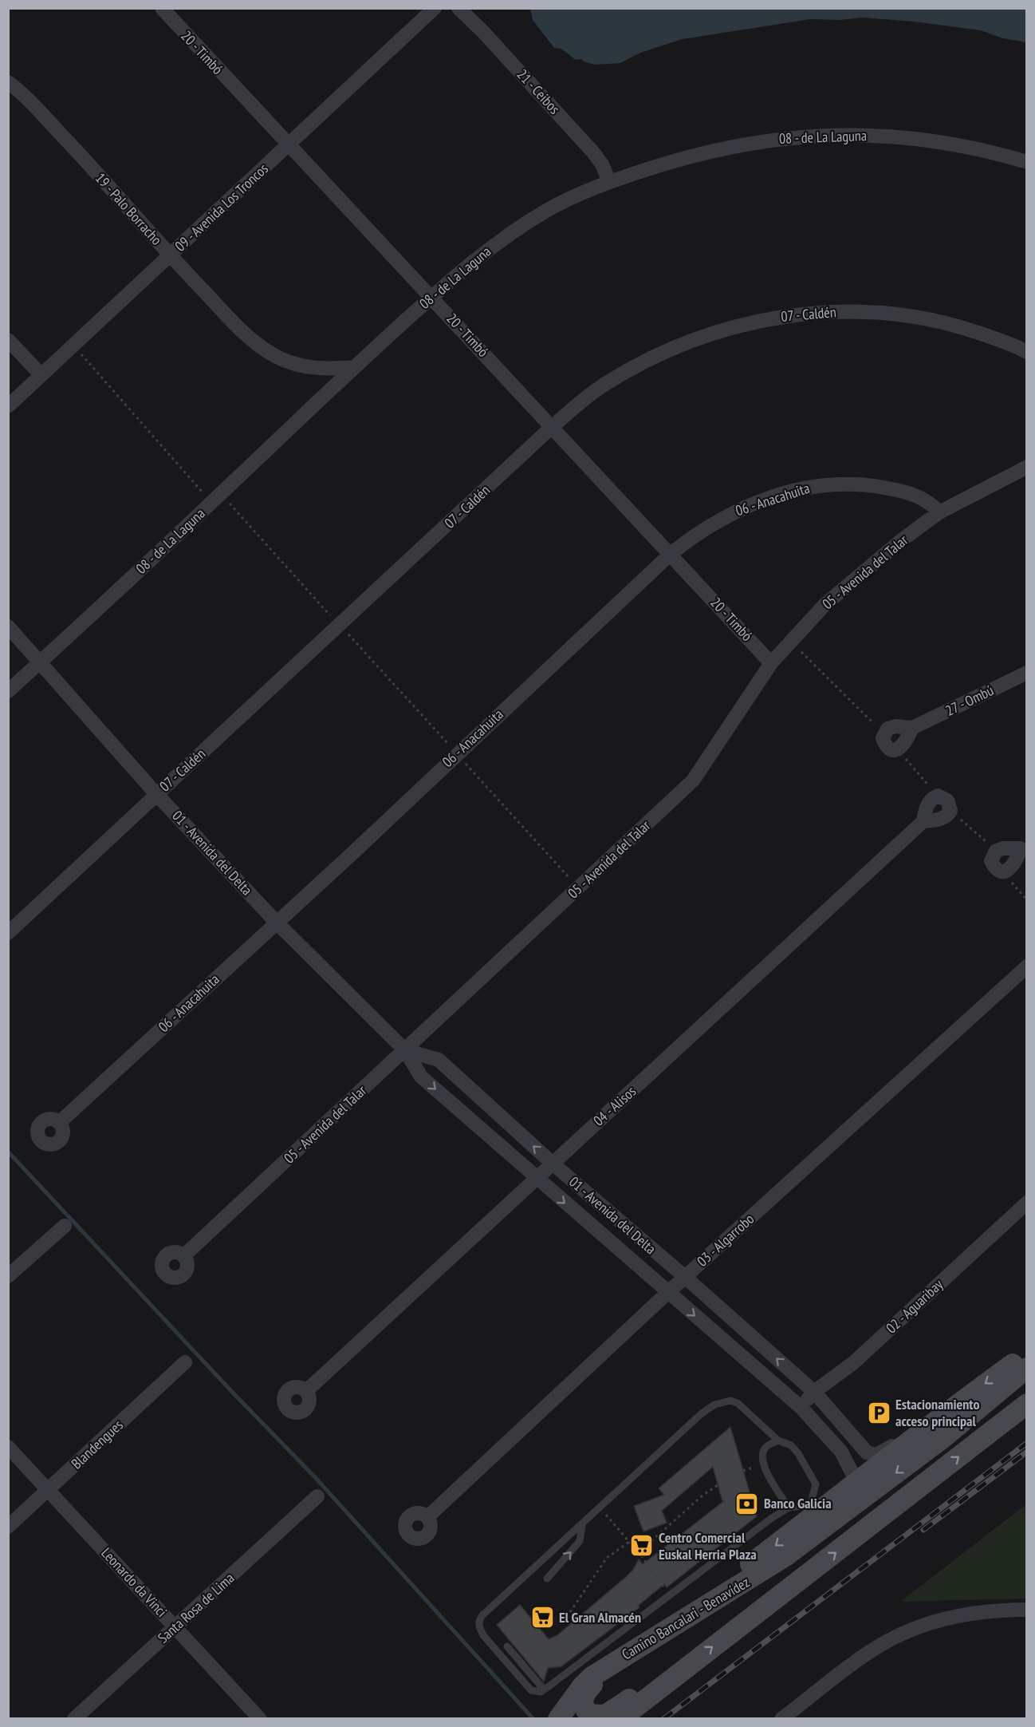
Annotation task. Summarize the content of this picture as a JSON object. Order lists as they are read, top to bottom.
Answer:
{
  "streets": {
    "main road": ["Camino Bancalari - Benavídez"],
    "street": [
      "20 - Timbó",
      "21 - Ceibos",
      "08 - de La Laguna",
      "09 - Avenida Los Troncos",
      "19 - Palo Borracho",
      "07 - Caldén",
      "06 - Anacahuita",
      "05 - Avenida del Talar",
      "27 - Ombú",
      "01 - Avenida del Delta",
      "04 - Alisos",
      "03 - Algarrobo",
      "02 - Aguaribay",
      "Blandengues",
      "Leonardo da Vinci",
      "Santa Rosa de Lima"
    ]
  },
  "crossings": [
    ["20 - Timbó", "08 - de La Laguna"],
    ["20 - Timbó", "09 - Avenida Los Troncos"],
    ["20 - Timbó", "07 - Caldén"],
    ["20 - Timbó", "06 - Anacahuita"],
    ["20 - Timbó", "05 - Avenida del Talar"],
    ["21 - Ceibos", "08 - de La Laguna"],
    ["08 - de La Laguna", "19 - Palo Borracho"],
    ["08 - de La Laguna", "01 - Avenida del Delta"],
    ["09 - Avenida Los Troncos", "19 - Palo Borracho"],
    ["07 - Caldén", "01 - Avenida del Delta"],
    ["06 - Anacahuita", "05 - Avenida del Talar"],
    ["06 - Anacahuita", "01 - Avenida del Delta"],
    ["05 - Avenida del Talar", "01 - Avenida del Delta"],
    ["01 - Avenida del Delta", "04 - Alisos"],
    ["01 - Avenida del Delta", "03 - Algarrobo"],
    ["01 - Avenida del Delta", "02 - Aguaribay"],
    ["Blandengues", "Leonardo da Vinci"],
    ["Leonardo da Vinci", "Santa Rosa de Lima"]
  ],
  "places": {
    "parking": ["Estacionamiento acceso principal"],
    "bank": ["Banco Galicia"],
    "supermarket": ["Centro Comercial Euskal Herria Plaza", "El Gran Almacén"]
  }
}
